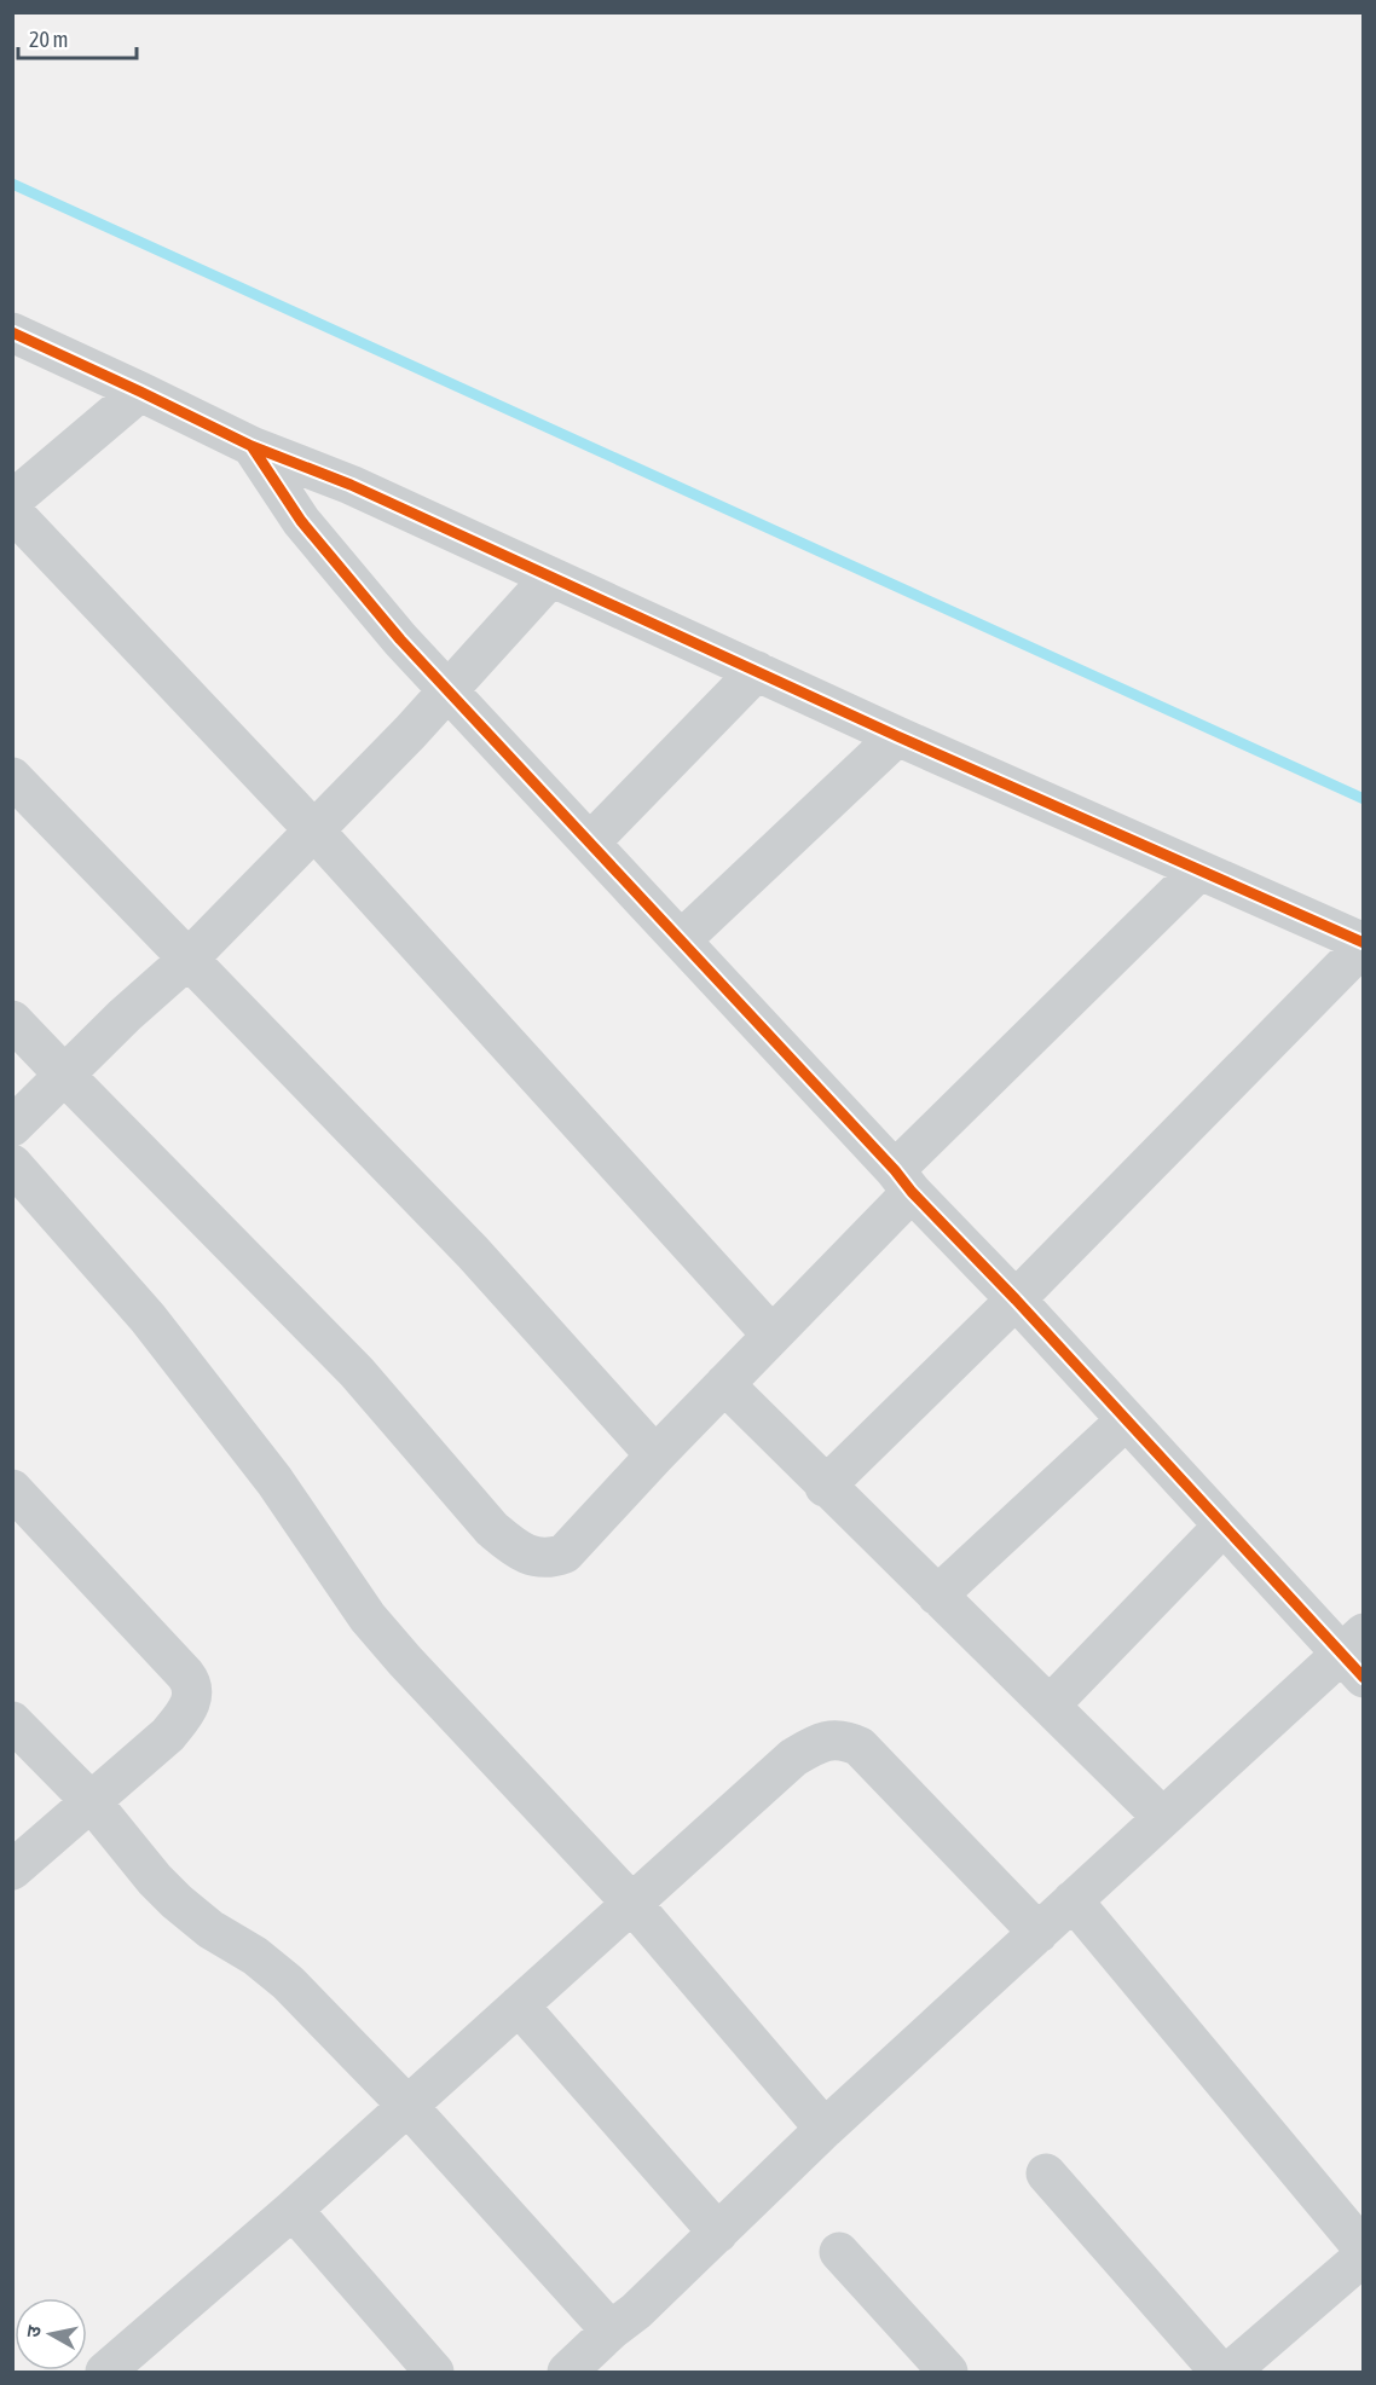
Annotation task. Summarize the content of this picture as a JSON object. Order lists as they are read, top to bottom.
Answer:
{
  "scale_bar": "20 m",
  "north": "left"
}
